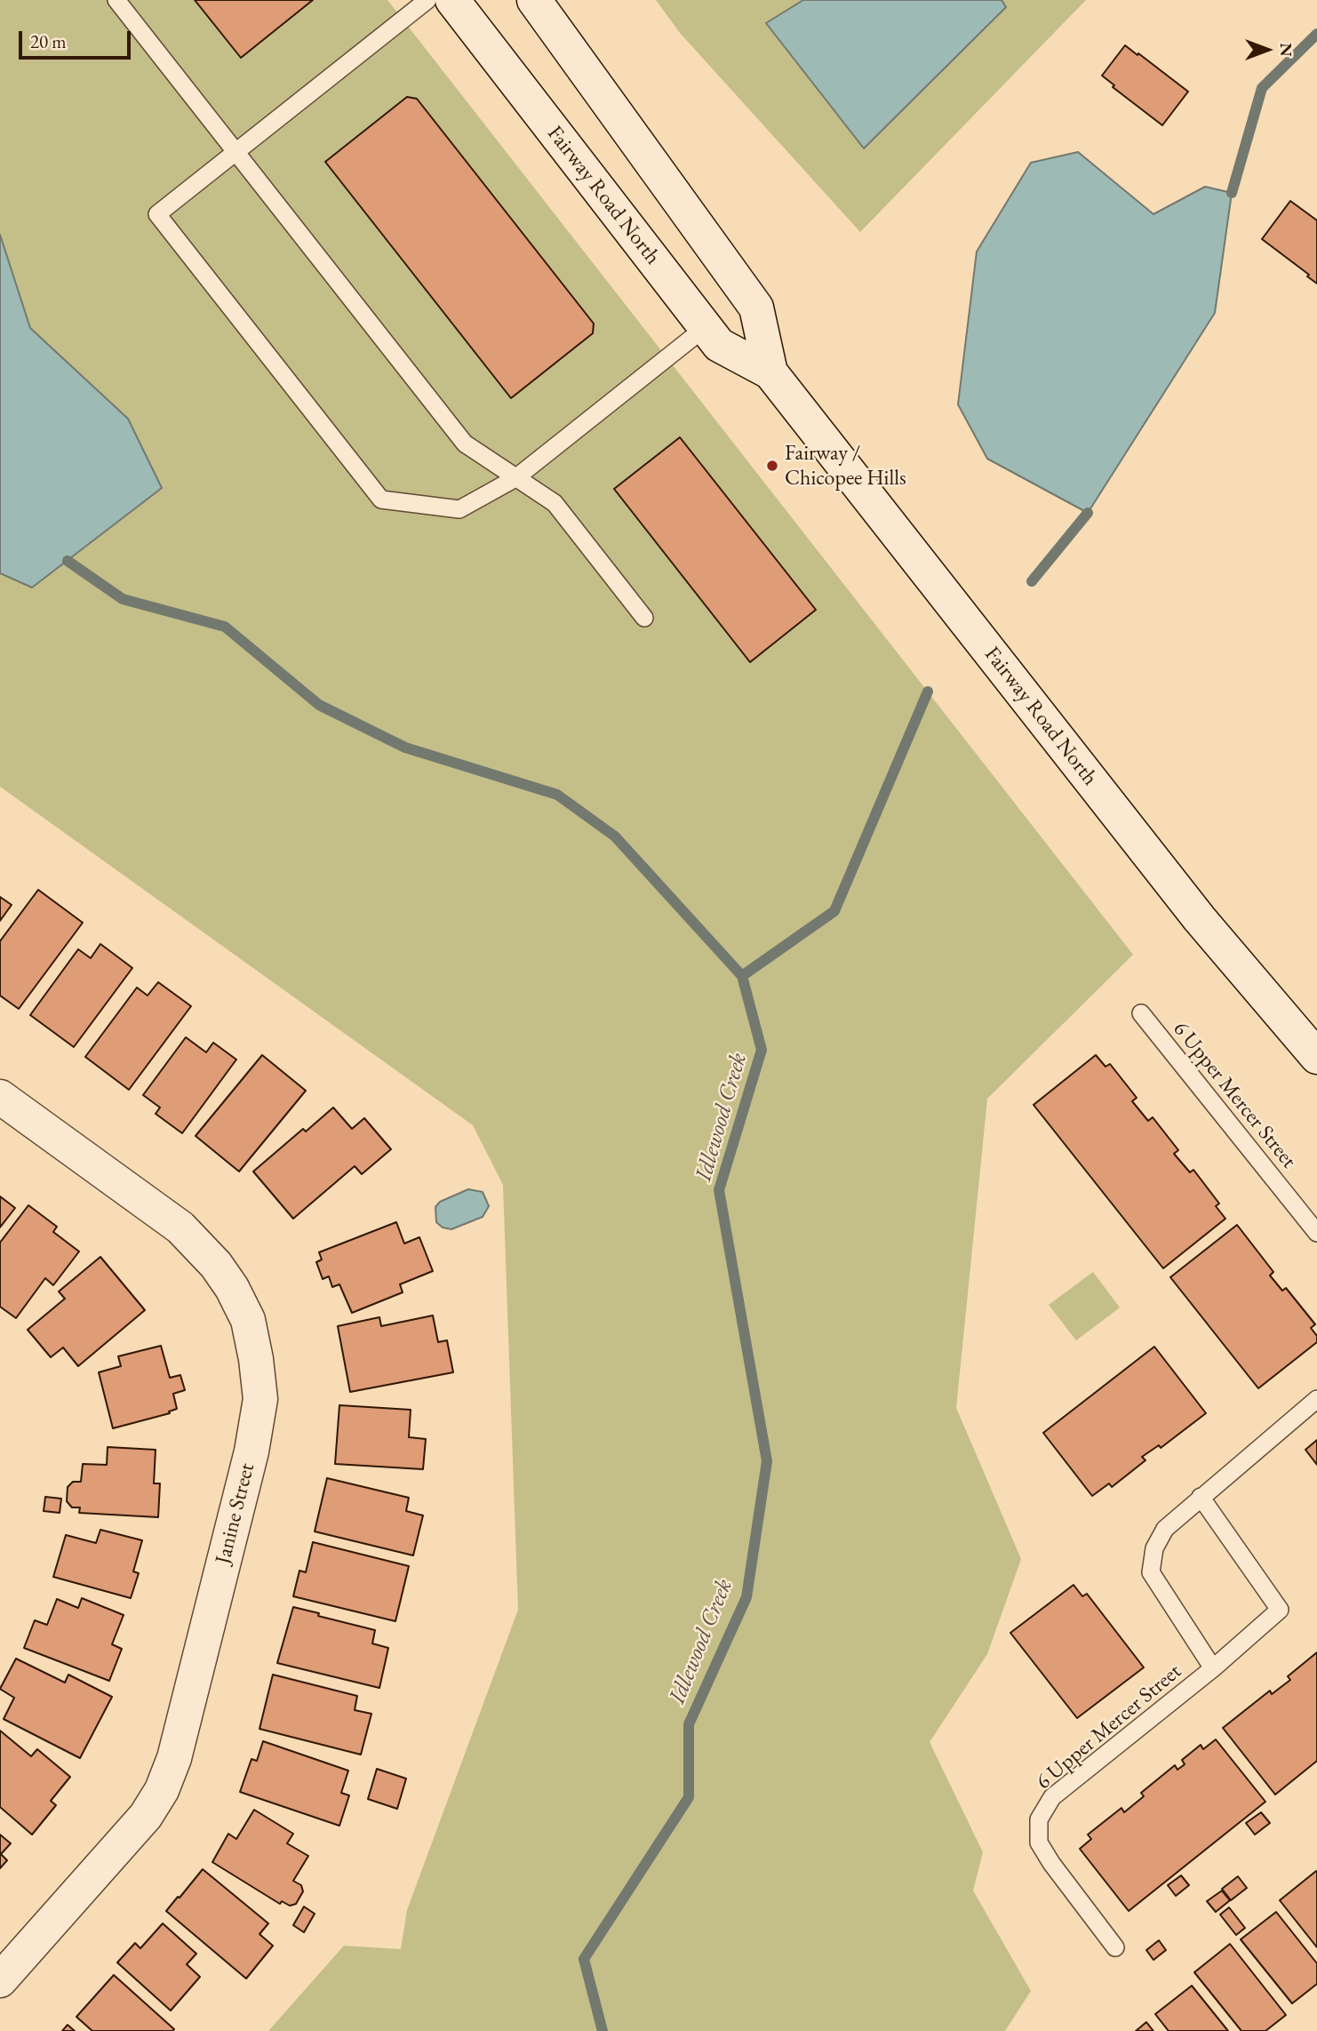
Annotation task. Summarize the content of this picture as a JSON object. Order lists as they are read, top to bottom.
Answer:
{
  "streets": {
    "main road": ["Fairway Road North", "Janine Street"],
    "lane": ["6 Upper Mercer Street"]
  },
  "water": ["Idlewood Creek"],
  "places": ["Fairway / Chicopee Hills"],
  "scale_bar": "20 m",
  "north": "right"
}
